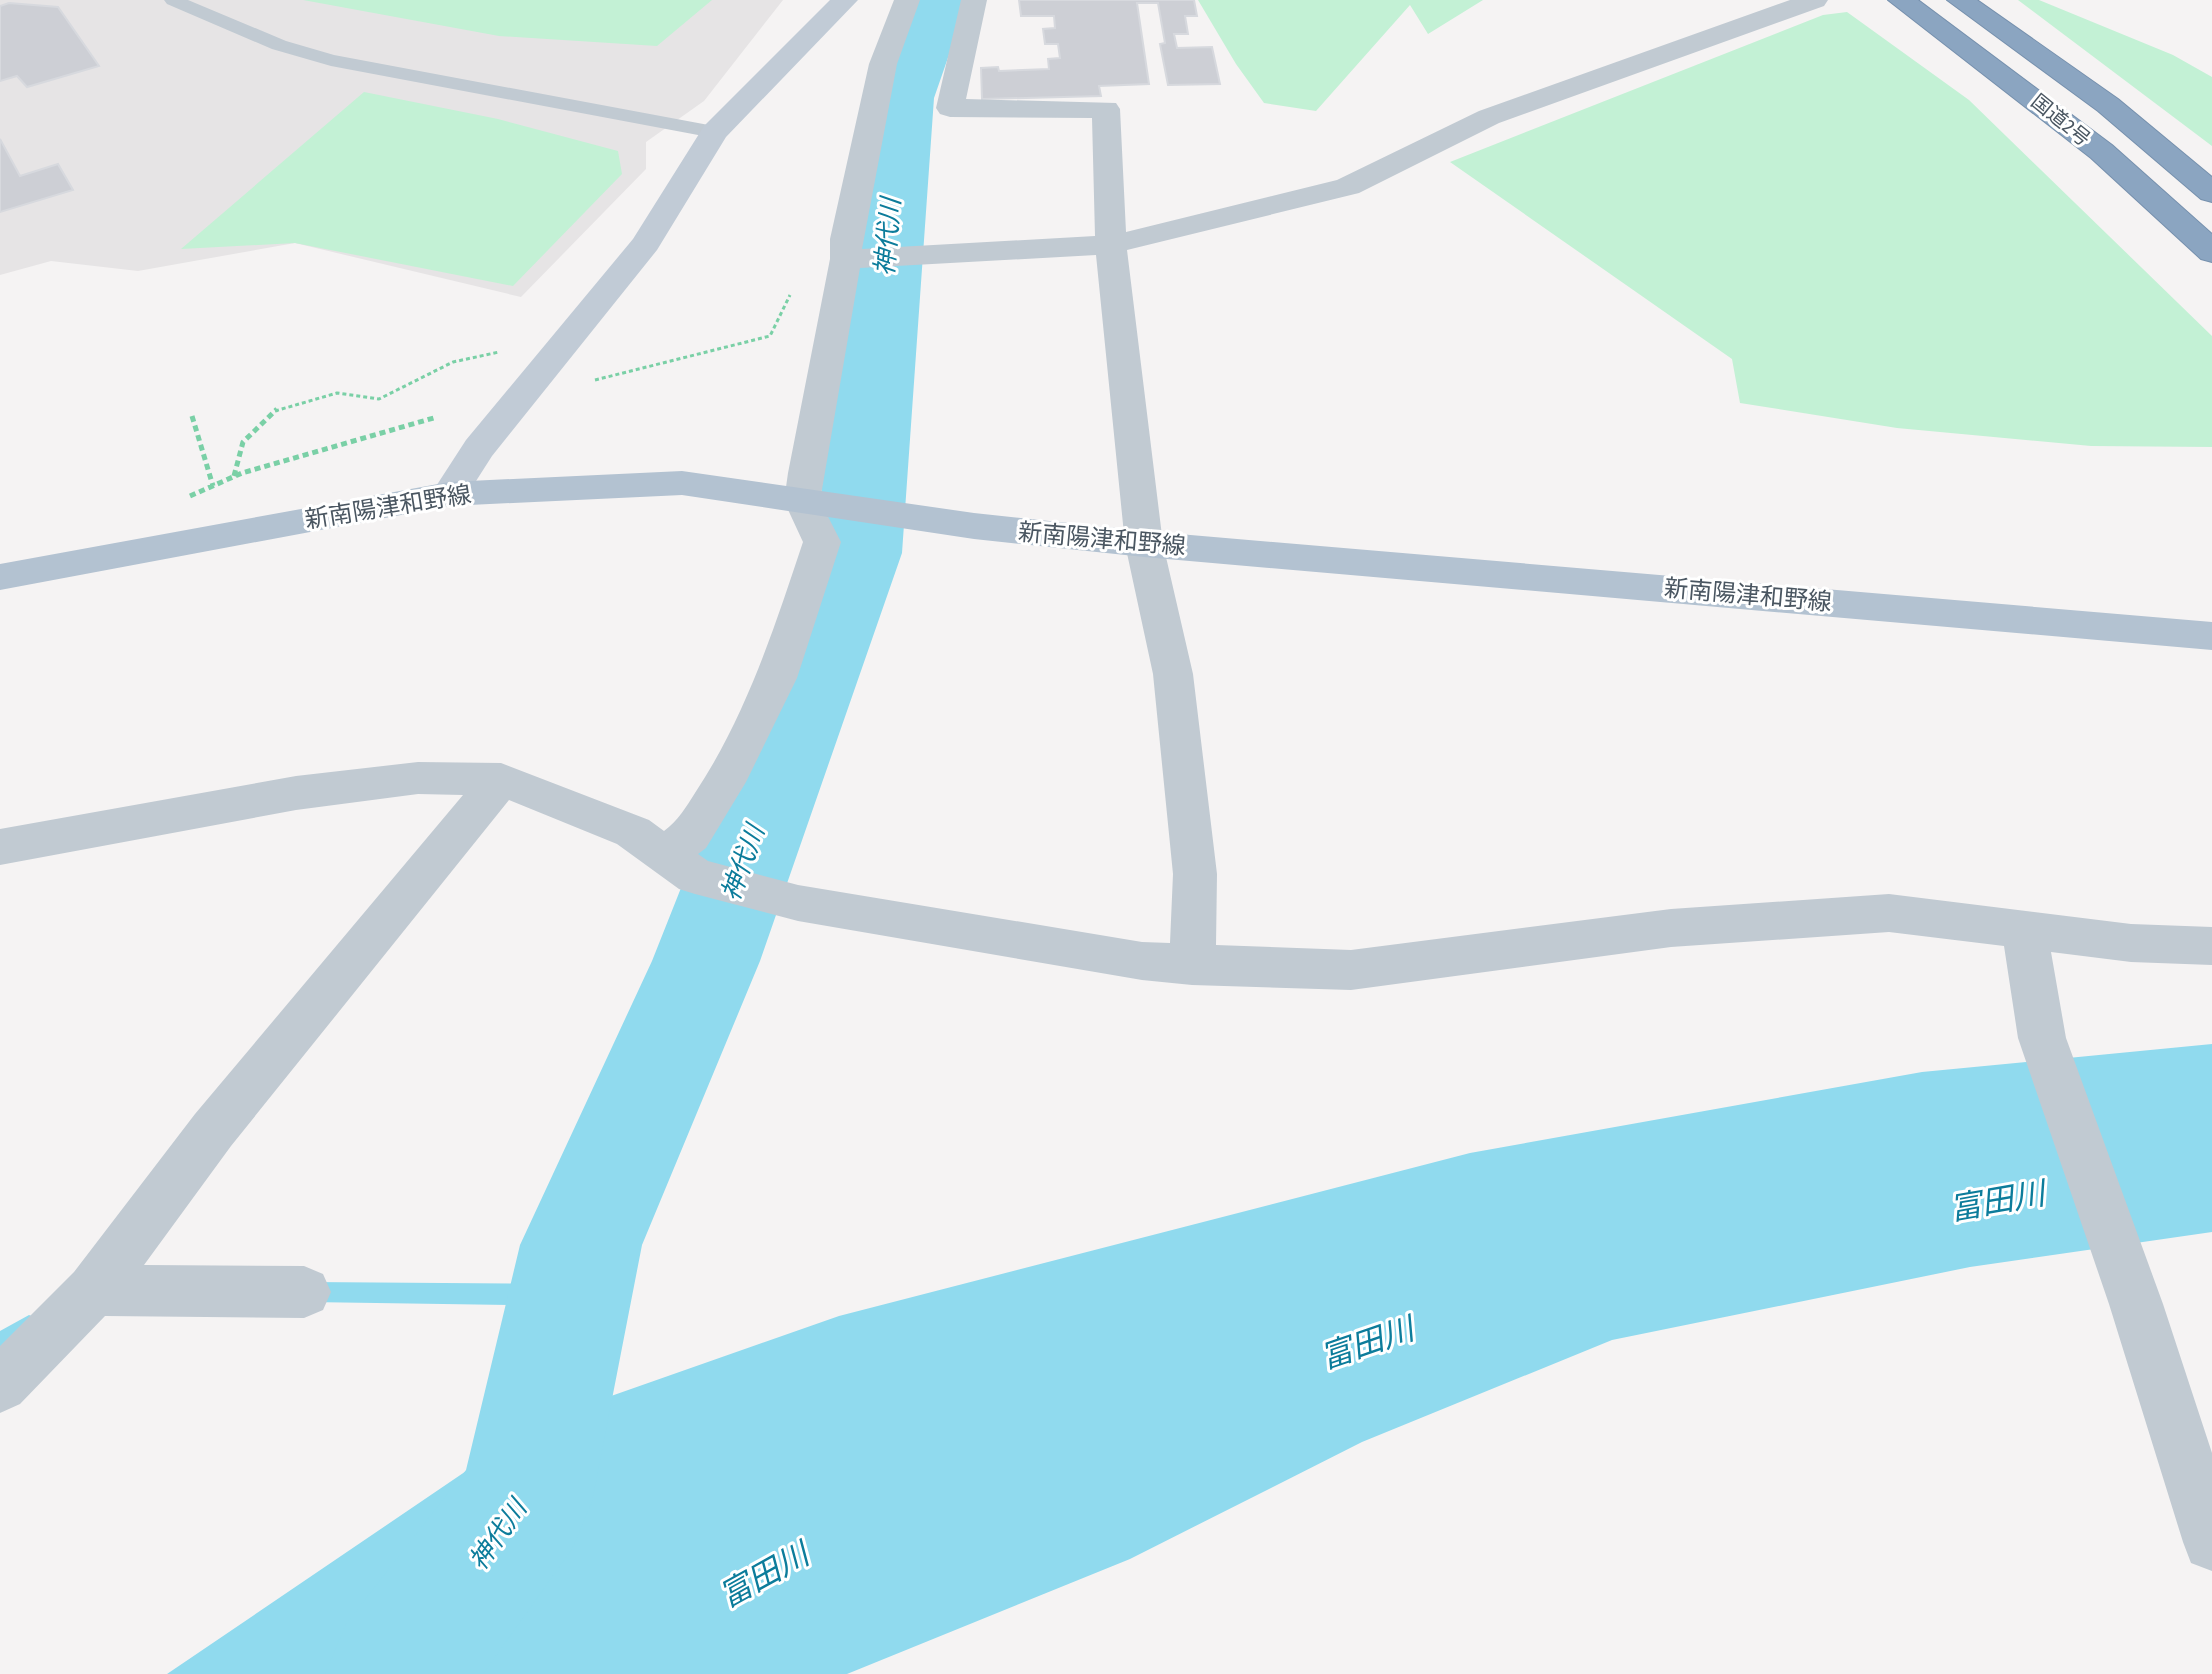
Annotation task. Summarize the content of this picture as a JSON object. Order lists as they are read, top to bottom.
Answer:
{
  "streets": {
    "highway": ["国道2号"],
    "main road": ["新南陽津和野線"]
  },
  "water": ["神代川", "富田川"]
}
